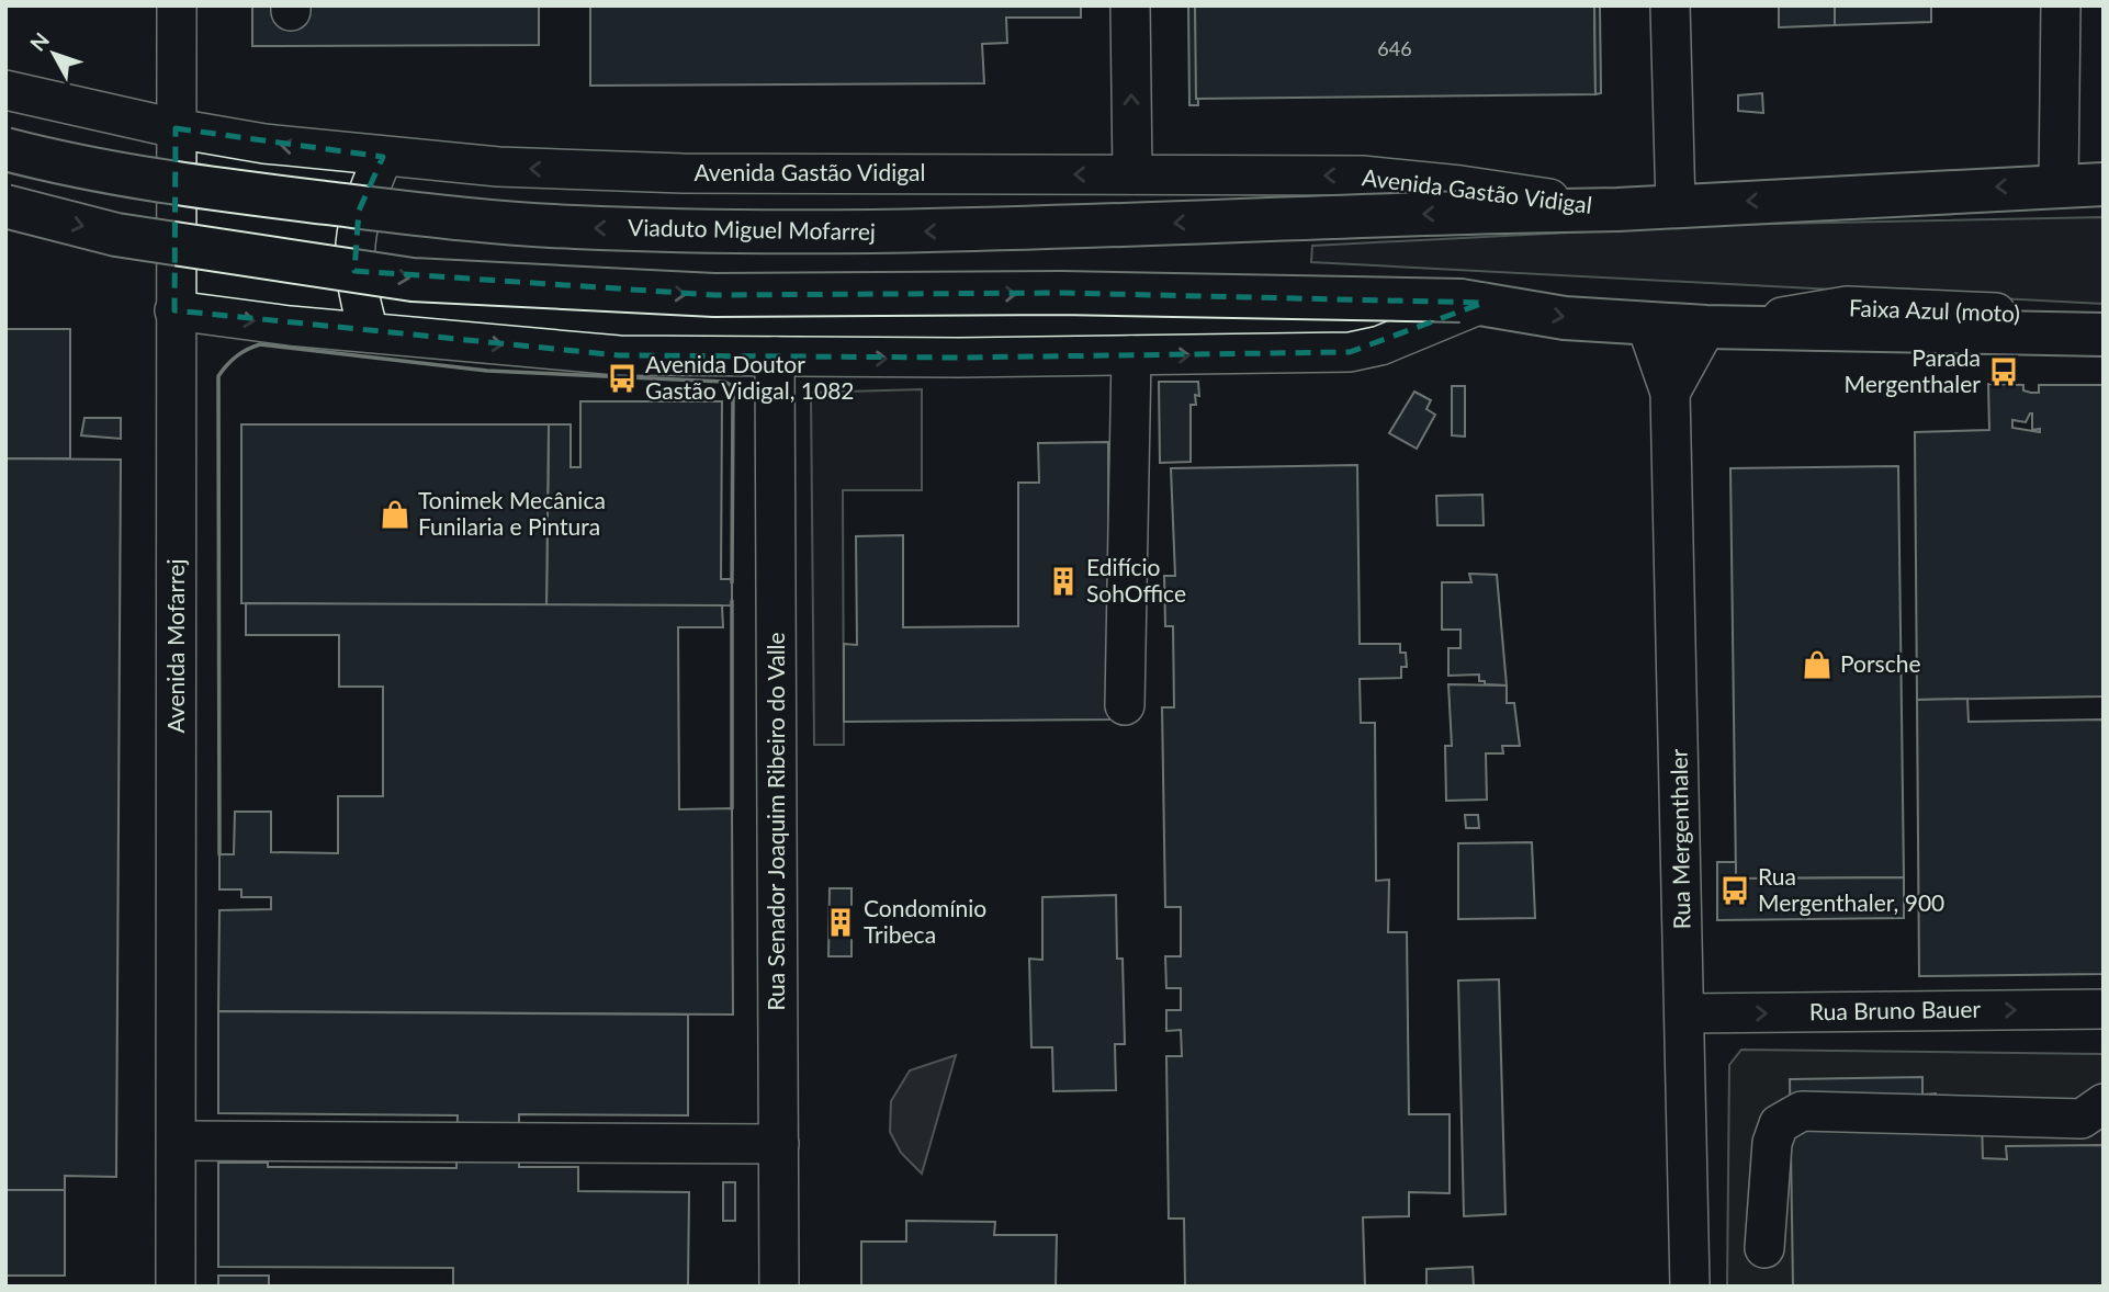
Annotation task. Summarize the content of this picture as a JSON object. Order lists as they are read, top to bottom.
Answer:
{
  "streets": {
    "highway": ["Avenida Gastão Vidigal", "Viaduto Miguel Mofarrej"],
    "street": [
      "Faixa Azul (moto)",
      "Avenida Mofarrej",
      "Rua Senador Joaquim Ribeiro do Valle",
      "Rua Mergenthaler",
      "Rua Bruno Bauer"
    ]
  },
  "crossings": [
    ["Avenida Gastão Vidigal", "Viaduto Miguel Mofarrej"],
    ["Avenida Gastão Vidigal", "Avenida Mofarrej"],
    ["Rua Mergenthaler", "Rua Bruno Bauer"]
  ],
  "one_way": ["Rua Bruno Bauer"],
  "places": {
    "bus stop": ["Parada Mergenthaler", "Avenida Doutor Gastão Vidigal, 1082", "Rua Mergenthaler, 900"],
    "shop": ["Tonimek Mecânica Funilaria e Pintura", "Porsche"],
    "building": ["Edifício SohOffice", "Condomínio Tribeca"]
  },
  "house_numbers": ["646"],
  "north": "top left"
}
